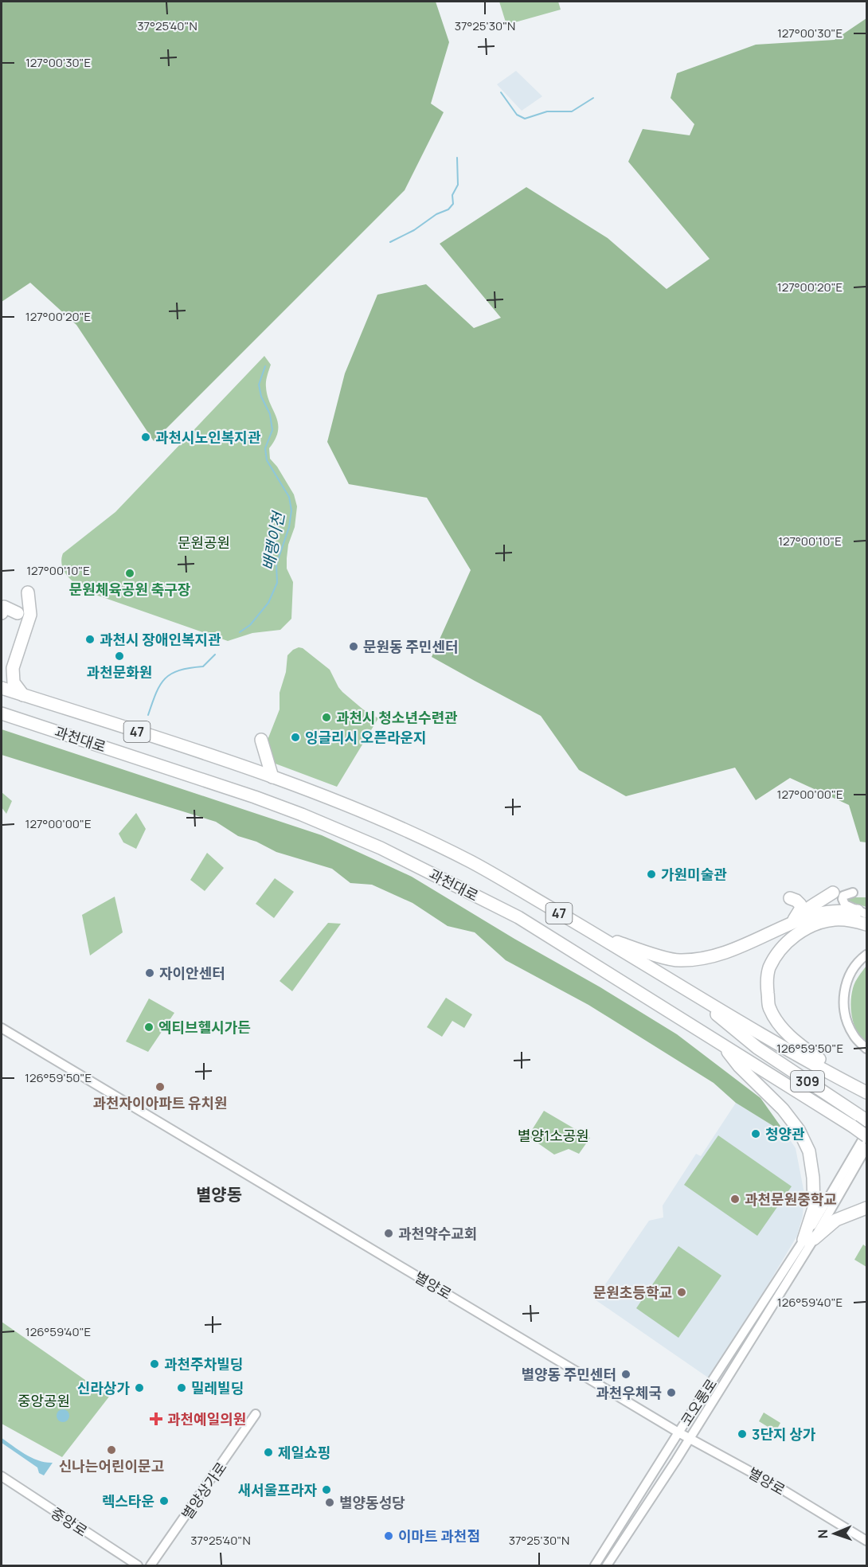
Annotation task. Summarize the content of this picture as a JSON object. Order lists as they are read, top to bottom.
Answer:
{
  "streets": {
    "highway": ["47", "과천대로", "309"],
    "street": [
      "별양로",
      "코오롱로",
      "별양상가로",
      "중앙로"
    ]
  },
  "crossings": [
    ["과천대로", "309"],
    ["별양로", "코오롱로"]
  ],
  "districts": ["별양동"],
  "water": ["배랭이천"],
  "parks": ["문원공원", "별양1소공원", "중앙공원"],
  "places": {
    "other": [
      "과천시노인복지관",
      "문원체육공원 축구장",
      "과천시 장애인복지관",
      "문원동 주민센터",
      "과천문화원",
      "과천시 청소년수련관",
      "잉글리시 오픈라운지",
      "가원미술관",
      "자이안센터",
      "엑티브헬시가든",
      "과천자이아파트 유치원",
      "청양관",
      "과천문원중학교",
      "과천약수교회",
      "문원초등학교",
      "과천주차빌딩",
      "별양동 주민센터",
      "신라상가",
      "밀레빌딩",
      "과천우체국",
      "3단지 상가",
      "신나는어린이문고",
      "제일쇼핑",
      "새서울프라자",
      "렉스타운",
      "별양동성당",
      "이마트 과천점"
    ],
    "health": ["과천예일의원"]
  },
  "north": "left",
  "coordinates": [
    "37°25'40\"N",
    "37°25'30\"N",
    "127°00'30\"E",
    "127°00'20\"E",
    "127°00'10\"E",
    "127°00'00\"E",
    "126°59'50\"E",
    "126°59'40\"E"
  ]
}
